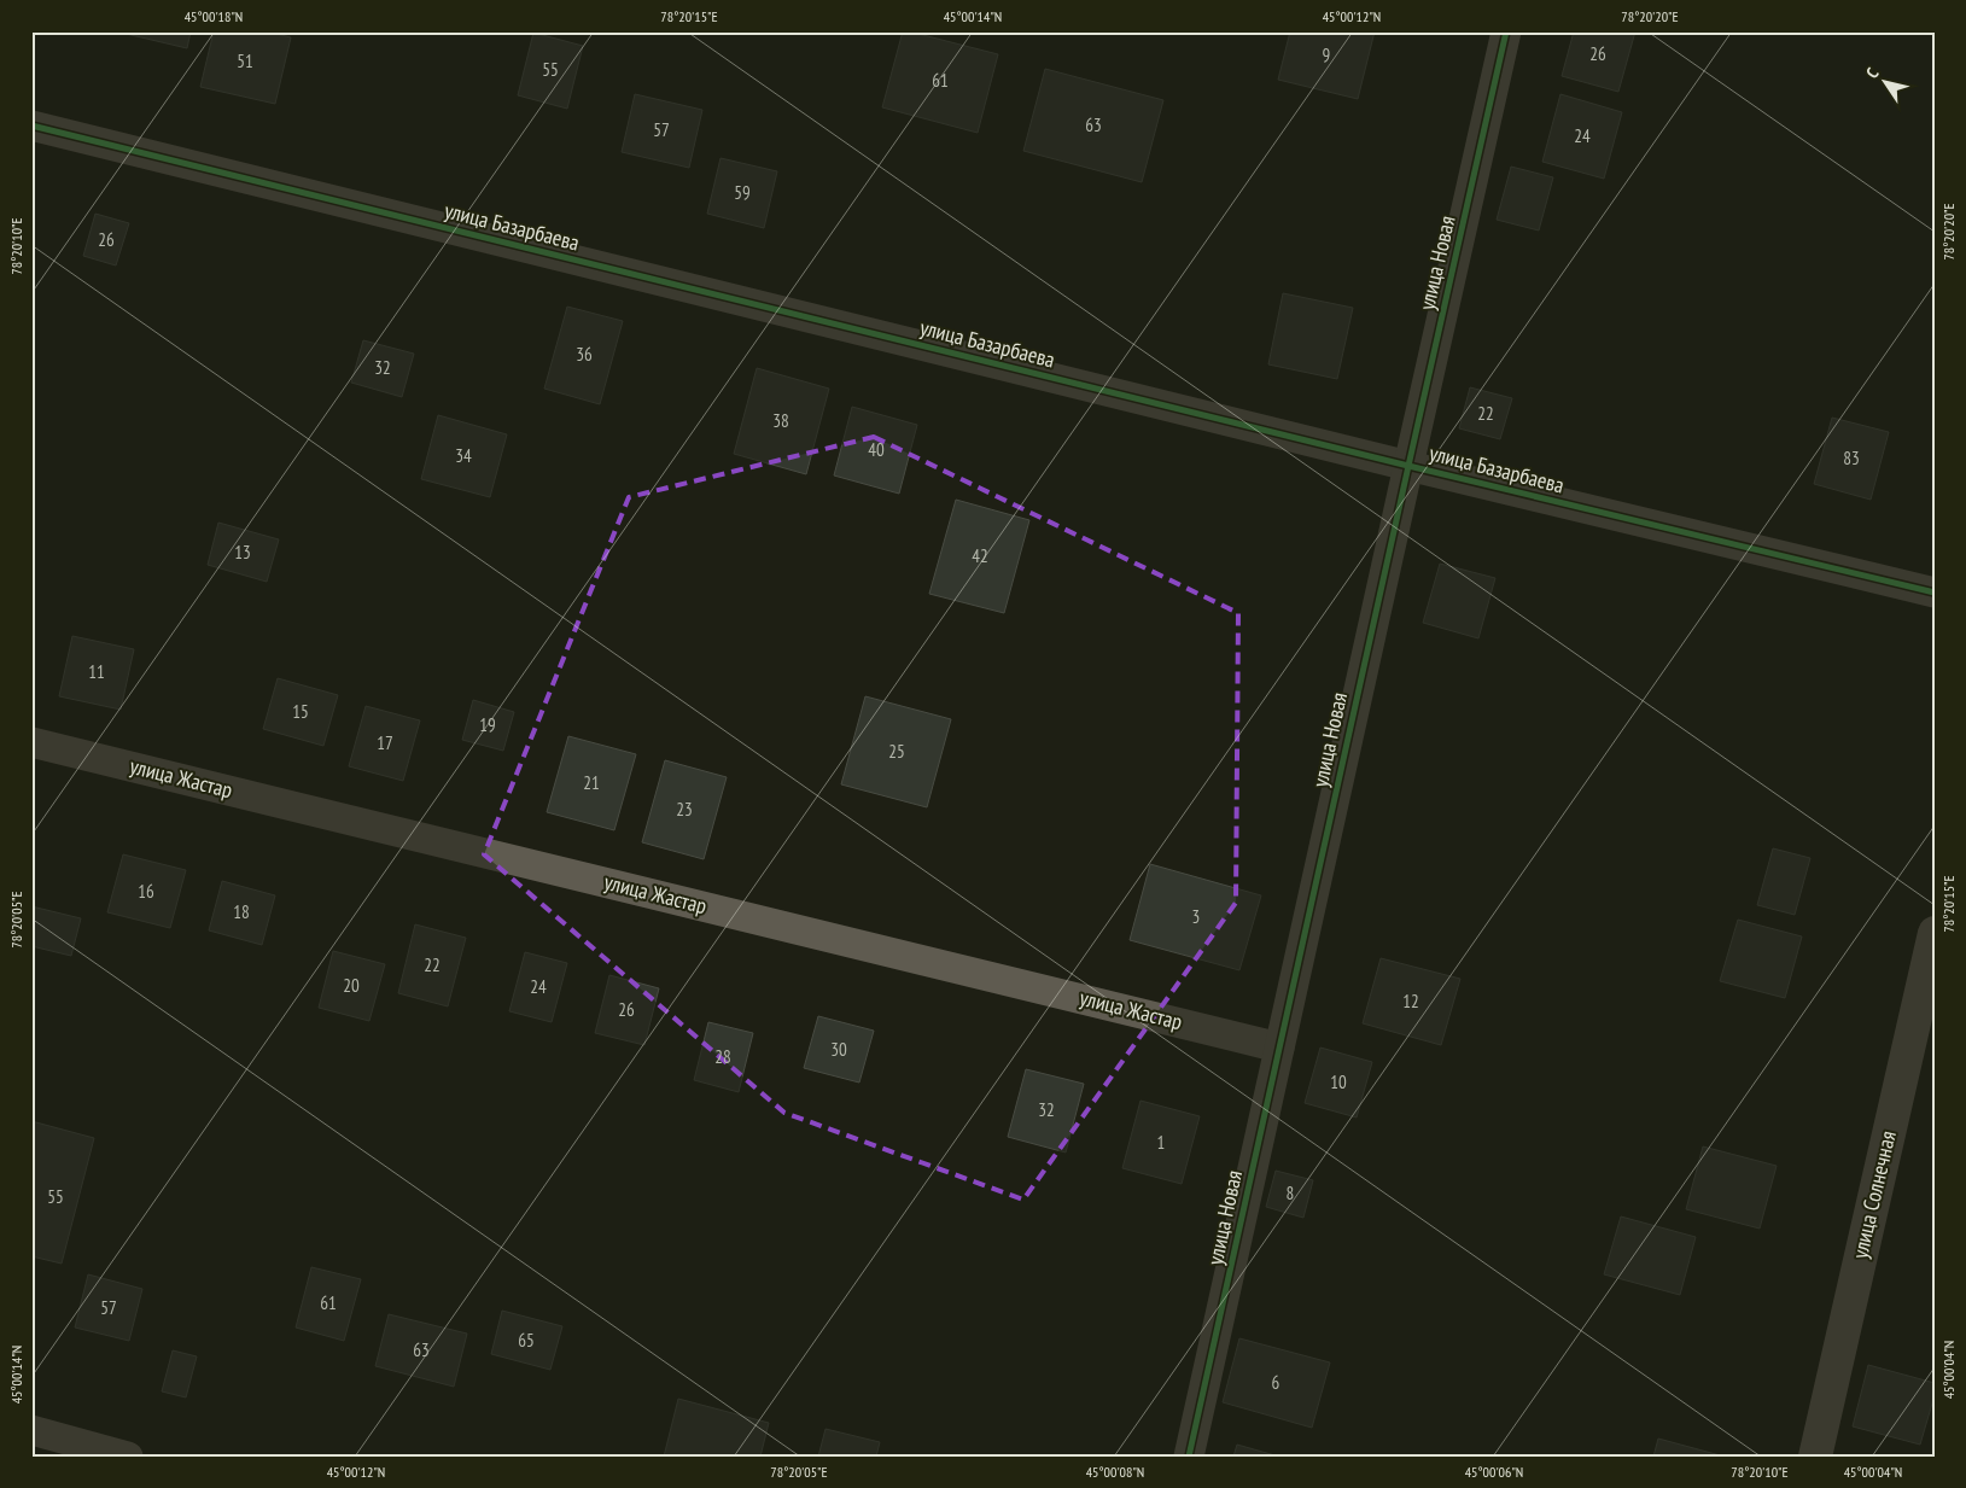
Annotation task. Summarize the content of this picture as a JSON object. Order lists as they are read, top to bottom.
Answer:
{
  "streets": {
    "street": [
      "улица Базарбаева",
      "улица Новая",
      "улица Жастар",
      "улица Солнечная"
    ]
  },
  "crossings": [
    ["улица Базарбаева", "улица Новая"],
    ["улица Новая", "улица Жастар"]
  ],
  "house_numbers": [
    "26",
    "9",
    "51",
    "55",
    "61",
    "63",
    "57",
    "24",
    "59",
    "26",
    "36",
    "32",
    "22",
    "38",
    "40",
    "34",
    "83",
    "13",
    "42",
    "11",
    "15",
    "19",
    "17",
    "25",
    "21",
    "23",
    "16",
    "18",
    "3",
    "22",
    "20",
    "24",
    "12",
    "26",
    "30",
    "28",
    "10",
    "32",
    "1",
    "8",
    "55",
    "61",
    "57",
    "65",
    "63",
    "6"
  ],
  "north": "top left",
  "coordinates": [
    "45°00'18\"N",
    "78°20'15\"E",
    "45°00'14\"N",
    "45°00'12\"N",
    "78°20'20\"E",
    "78°20'10\"E",
    "78°20'05\"E",
    "45°00'04\"N",
    "45°00'08\"N",
    "45°00'06\"N"
  ]
}
